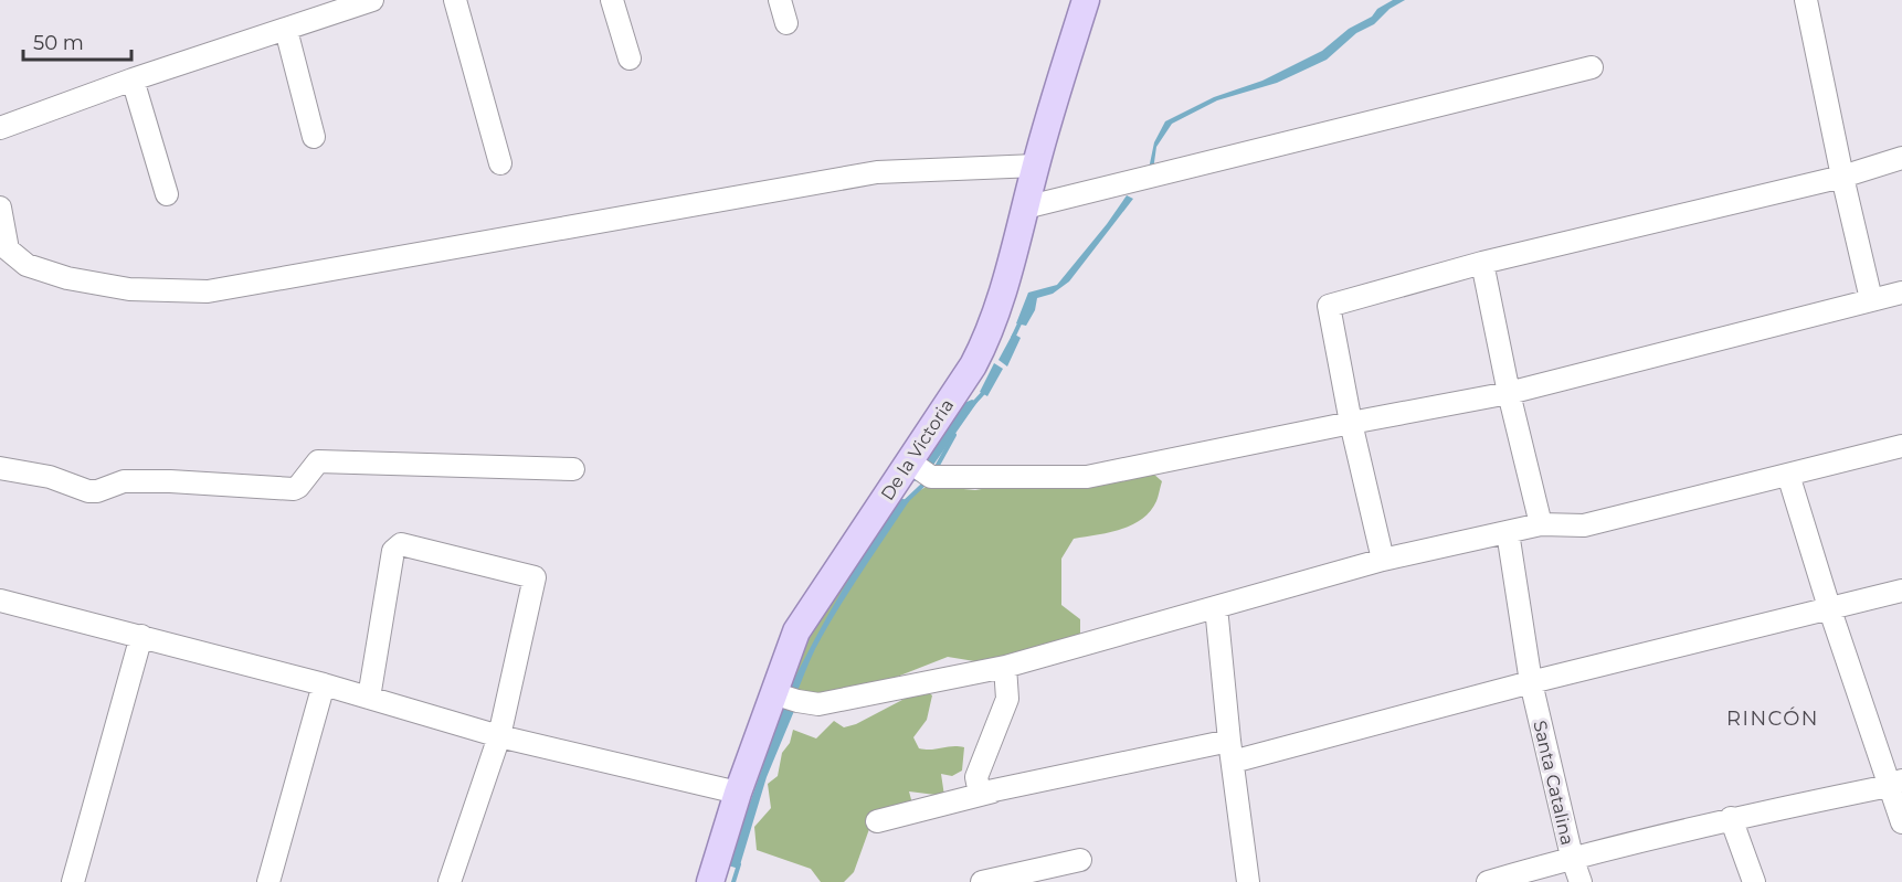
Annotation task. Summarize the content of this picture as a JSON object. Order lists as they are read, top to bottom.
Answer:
{
  "streets": {
    "main road": ["De la Victoria"],
    "street": ["Santa Catalina"]
  },
  "districts": ["RINCÓN"],
  "scale_bar": "50 m"
}
